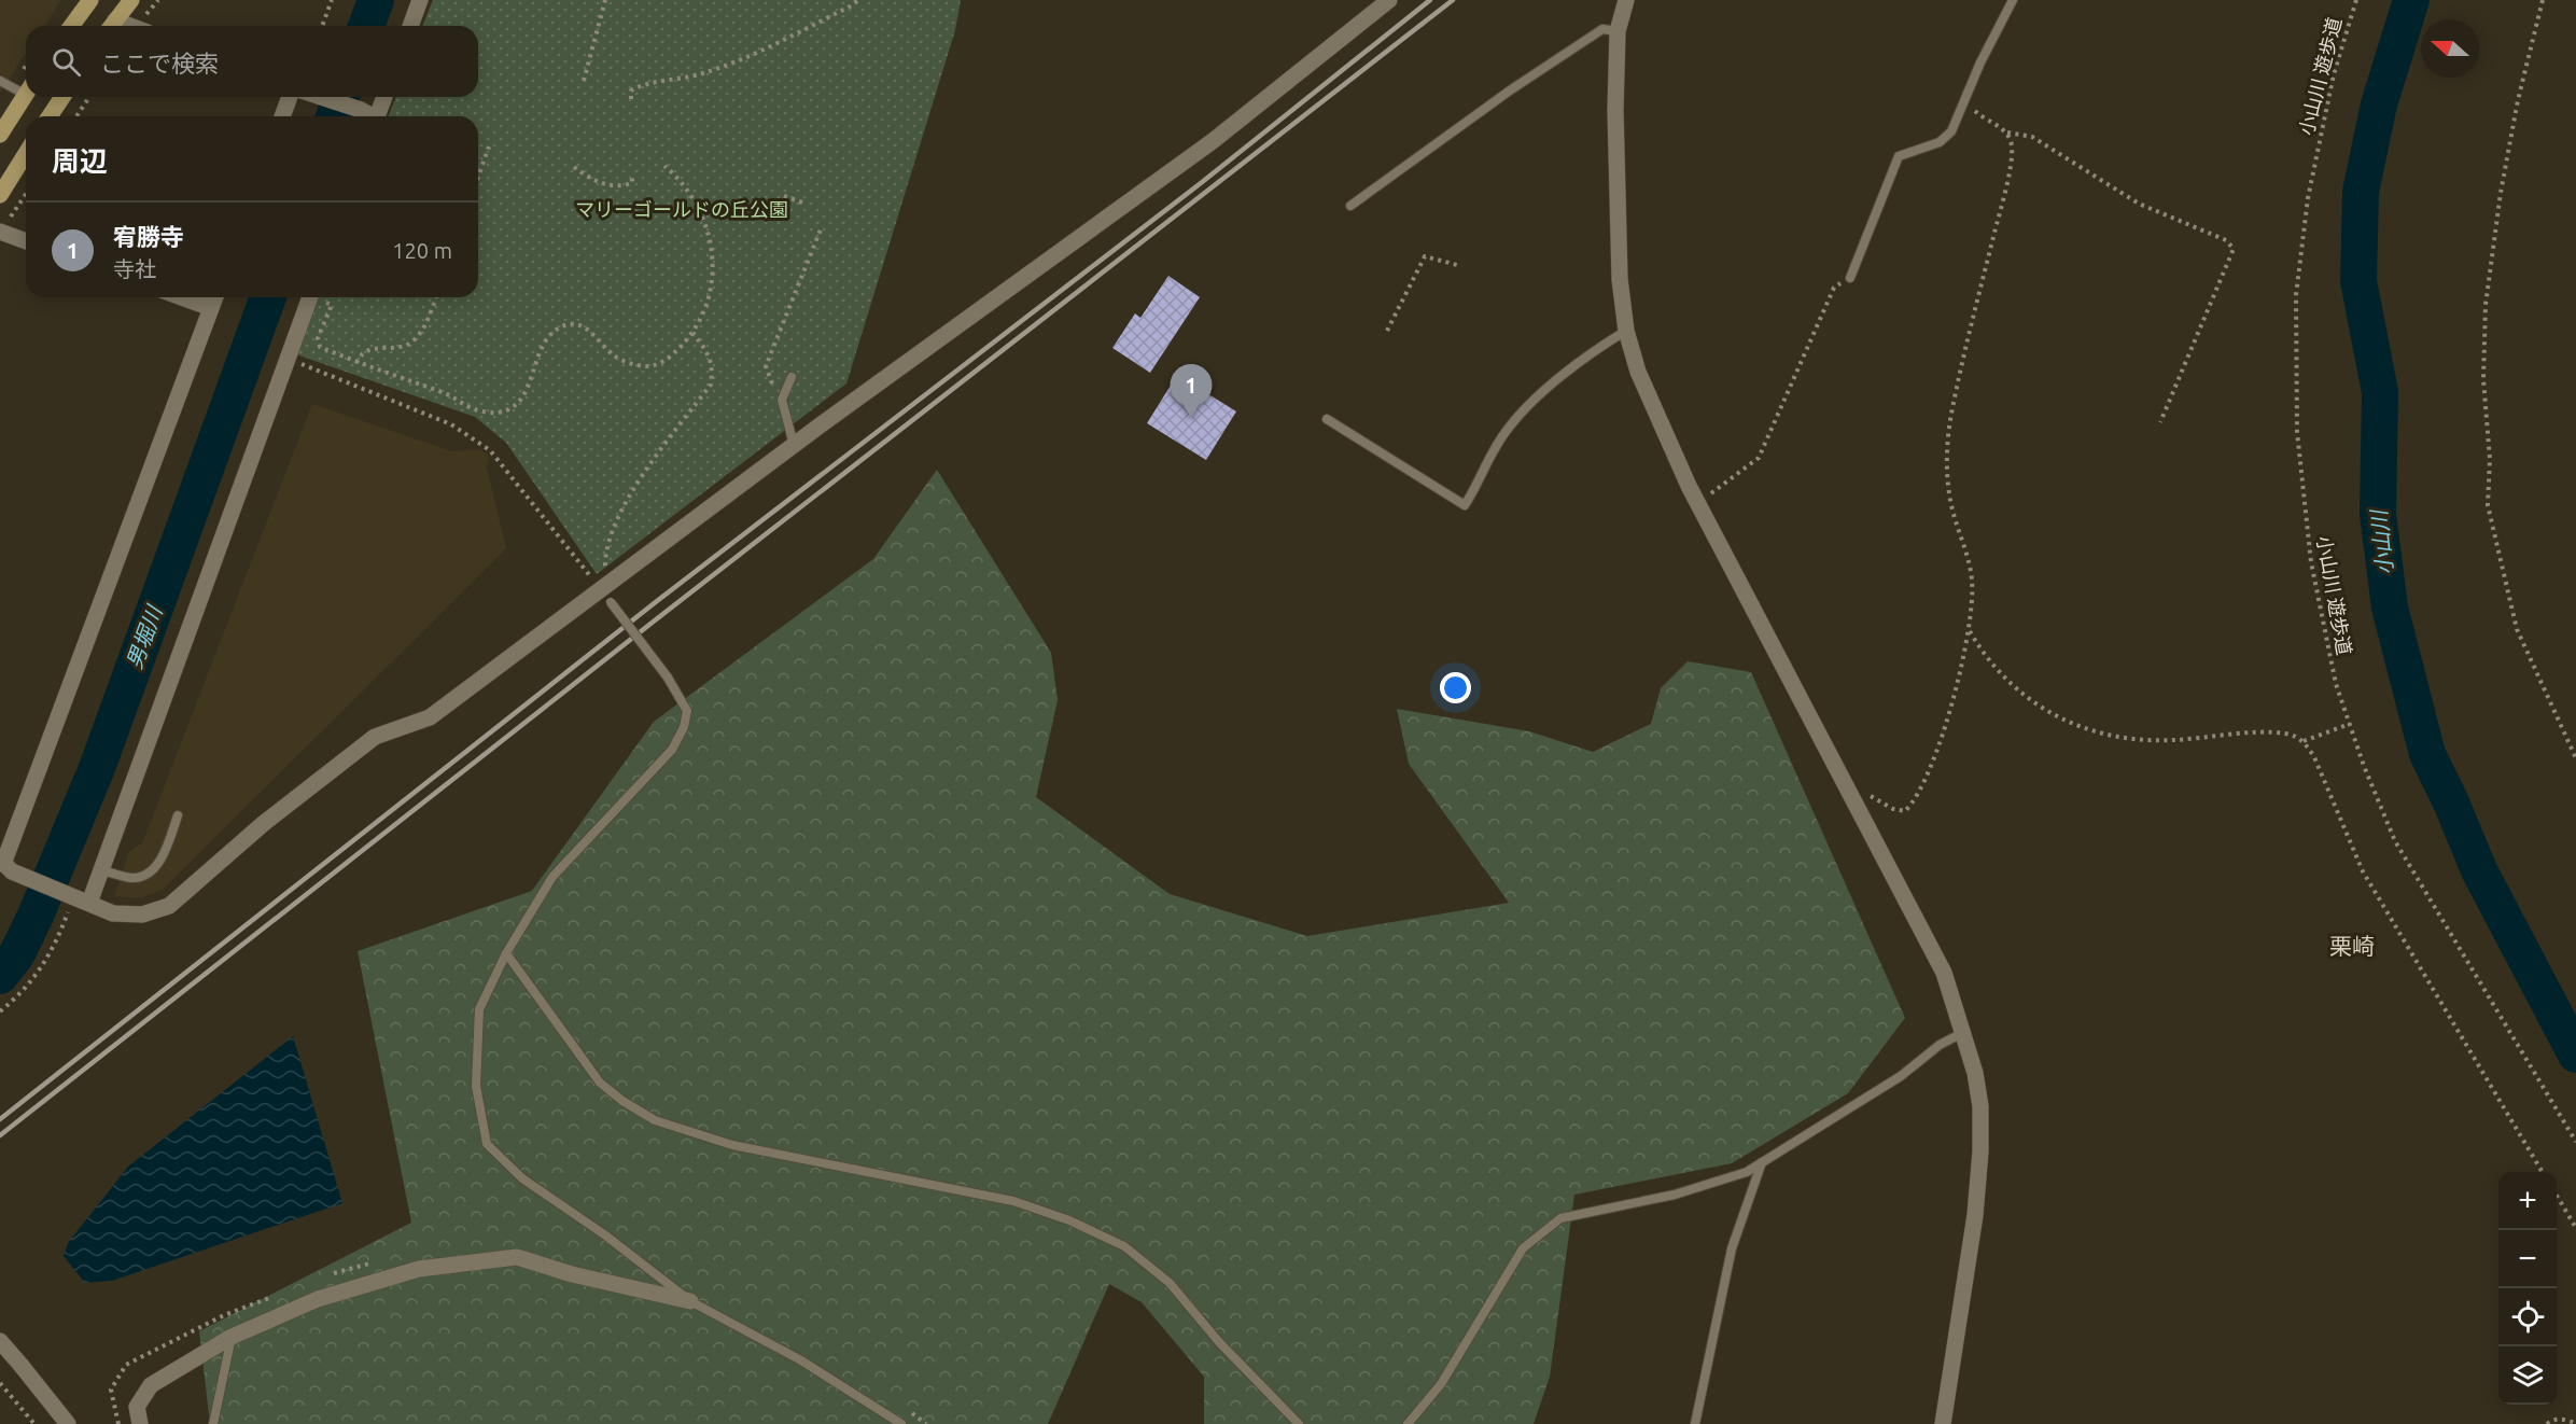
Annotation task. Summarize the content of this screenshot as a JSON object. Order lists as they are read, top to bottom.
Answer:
{
  "streets": {
    "path": ["小山川 遊歩道"]
  },
  "districts": ["栗崎"],
  "water": ["小山川", "男堀川"],
  "parks": ["マリーゴールドの丘公園"],
  "north": "left",
  "page": {
    "search": "ここで検索",
    "heading": "周辺",
    "list": [
      {
        "mark": "1",
        "name": "宥勝寺",
        "note": "寺社",
        "value": "120 m"
      }
    ],
    "pins": "1",
    "map_buttons": ["+", "−"]
  }
}
